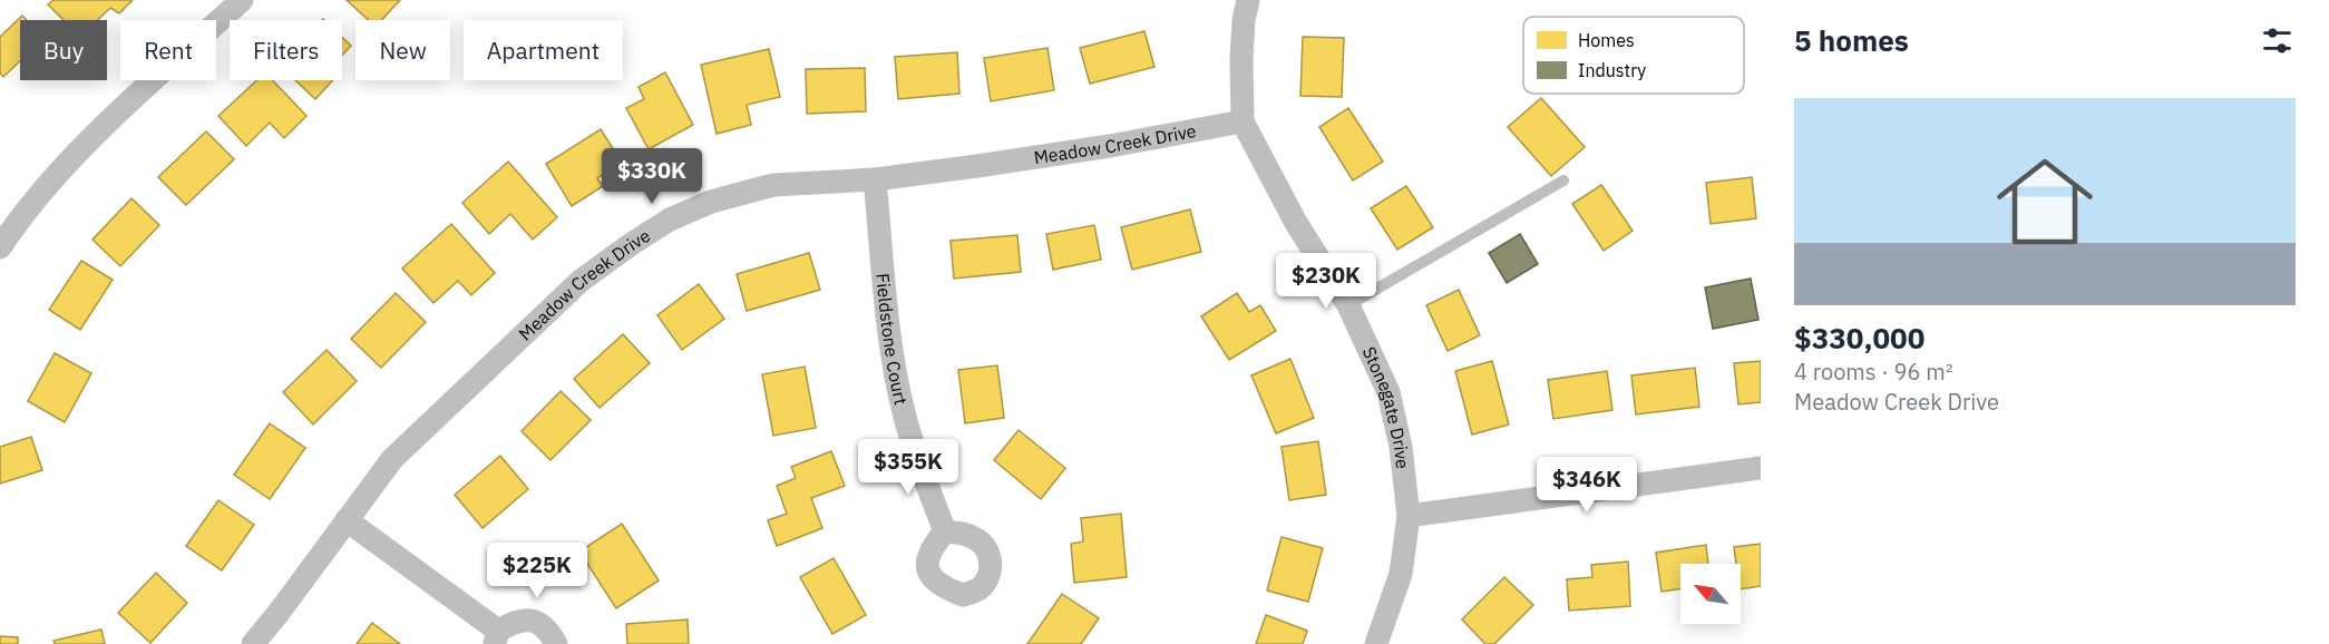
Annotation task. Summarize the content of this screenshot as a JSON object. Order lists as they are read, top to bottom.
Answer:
{
  "streets": {
    "street": ["Meadow Creek Drive", "Fieldstone Court", "Stonegate Drive"]
  },
  "crossings": [
    ["Meadow Creek Drive", "Fieldstone Court"],
    ["Meadow Creek Drive", "Stonegate Drive"]
  ],
  "legend": ["Homes", "Industry"],
  "north": "top left",
  "page": {
    "heading": "5 homes",
    "chip": [
      "Buy",
      "Rent",
      "Filters",
      "New",
      "Apartment"
    ],
    "list": [
      {
        "name": "$330,000",
        "note": "4 rooms · 96 m² · Meadow Creek Drive"
      }
    ],
    "price": [
      "$330K",
      "$230K",
      "$355K",
      "$346K",
      "$225K"
    ]
  }
}
